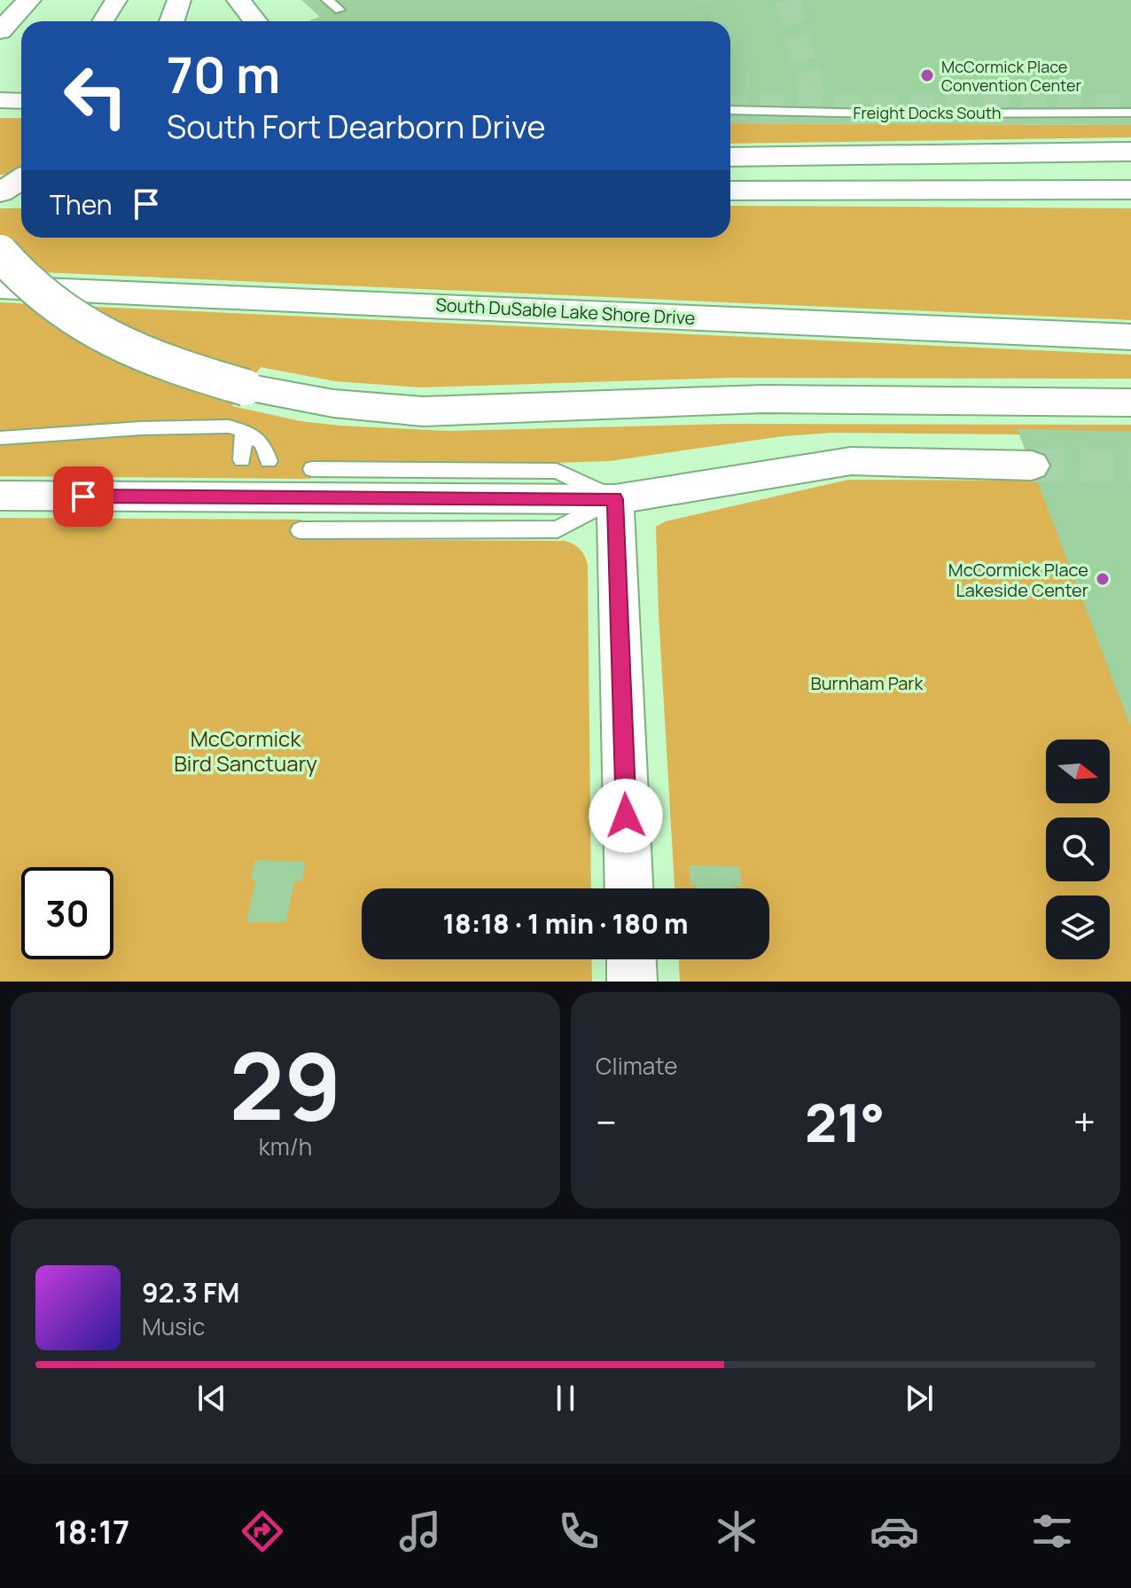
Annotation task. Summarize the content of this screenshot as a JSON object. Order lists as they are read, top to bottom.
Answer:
{
  "streets": {
    "highway": ["South DuSable Lake Shore Drive"],
    "lane": ["Freight Docks South"]
  },
  "parks": ["Burnham Park", "McCormick Bird Sanctuary"],
  "places": ["McCormick Place Convention Center", "McCormick Place Lakeside Center"],
  "north": "right",
  "page": {
    "turn": ["70 m", "South Fort Dearborn Drive"],
    "then": "Then",
    "limit": "30",
    "trip": "18:18 · 1 min · 180 m",
    "tile": [
      ["29", "km/h"],
      "Climate"
    ],
    "heat": ["−", "21°", "+"],
    "song": ["92.3 FM", "Music"],
    "tabs": "18:17"
  }
}
